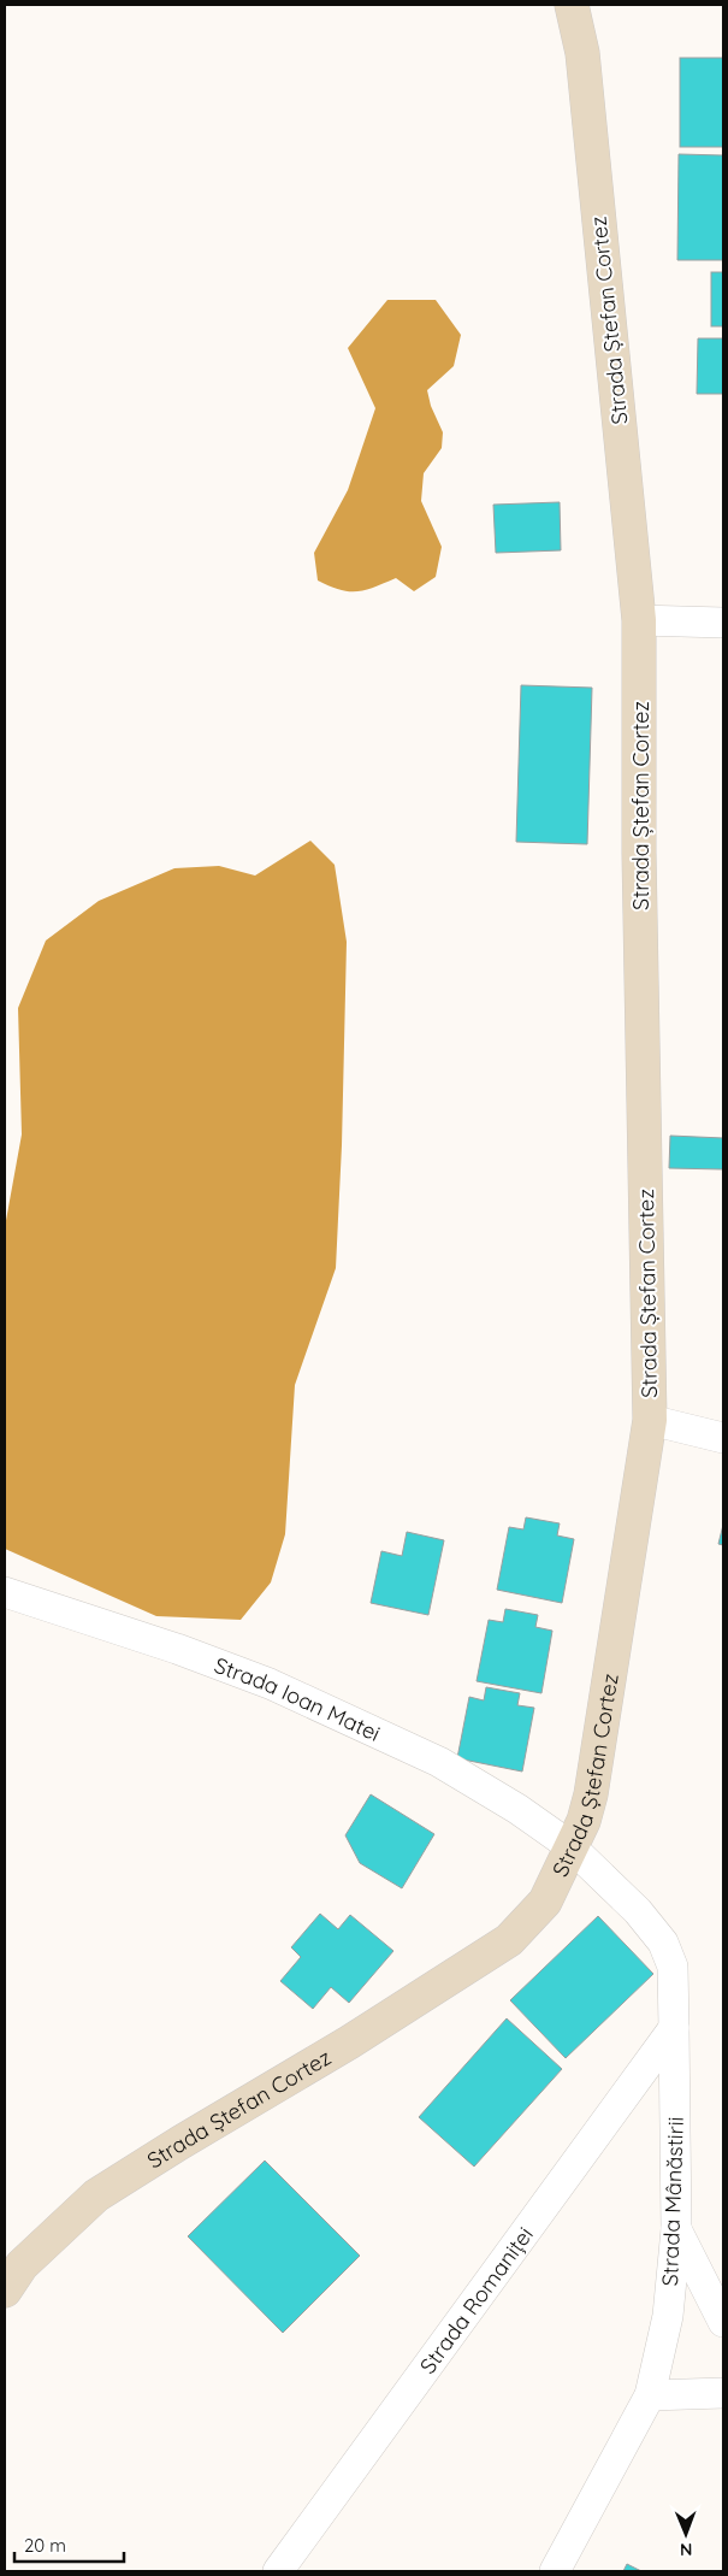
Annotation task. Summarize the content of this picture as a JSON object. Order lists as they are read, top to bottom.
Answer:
{
  "streets": {
    "street": [
      "Strada Ștefan Cortez",
      "Strada Ioan Matei",
      "Strada Mânăstirii",
      "Strada Romaniței"
    ]
  },
  "crossings": [
    ["Strada Ștefan Cortez", "Strada Ioan Matei"],
    ["Strada Ștefan Cortez", "Strada Mânăstirii"],
    ["Strada Ioan Matei", "Strada Mânăstirii"],
    ["Strada Mânăstirii", "Strada Romaniței"]
  ],
  "scale_bar": "20 m",
  "north": "bottom"
}
